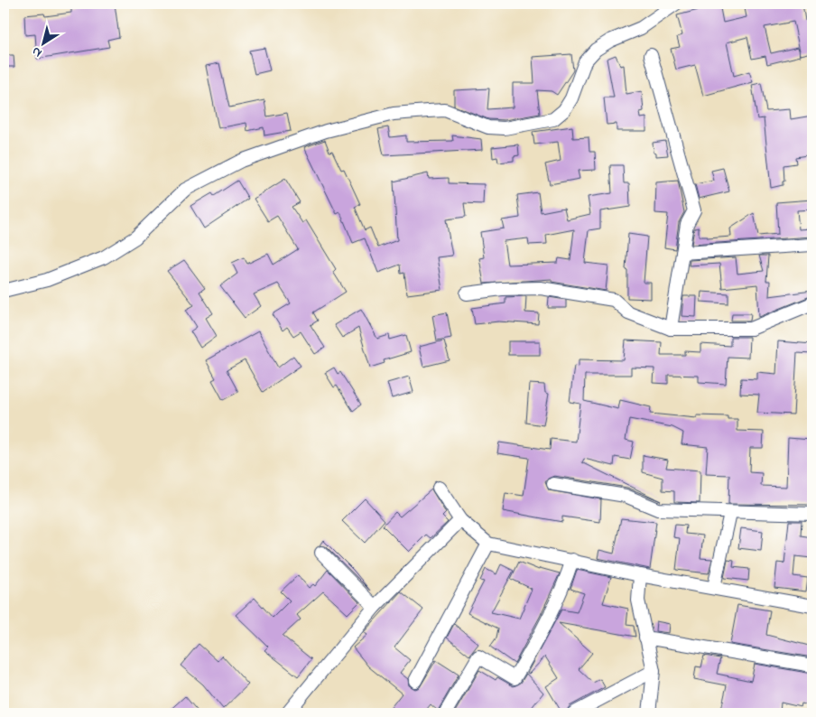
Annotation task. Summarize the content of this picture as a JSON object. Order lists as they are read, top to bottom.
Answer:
{
  "north": "bottom left"
}
